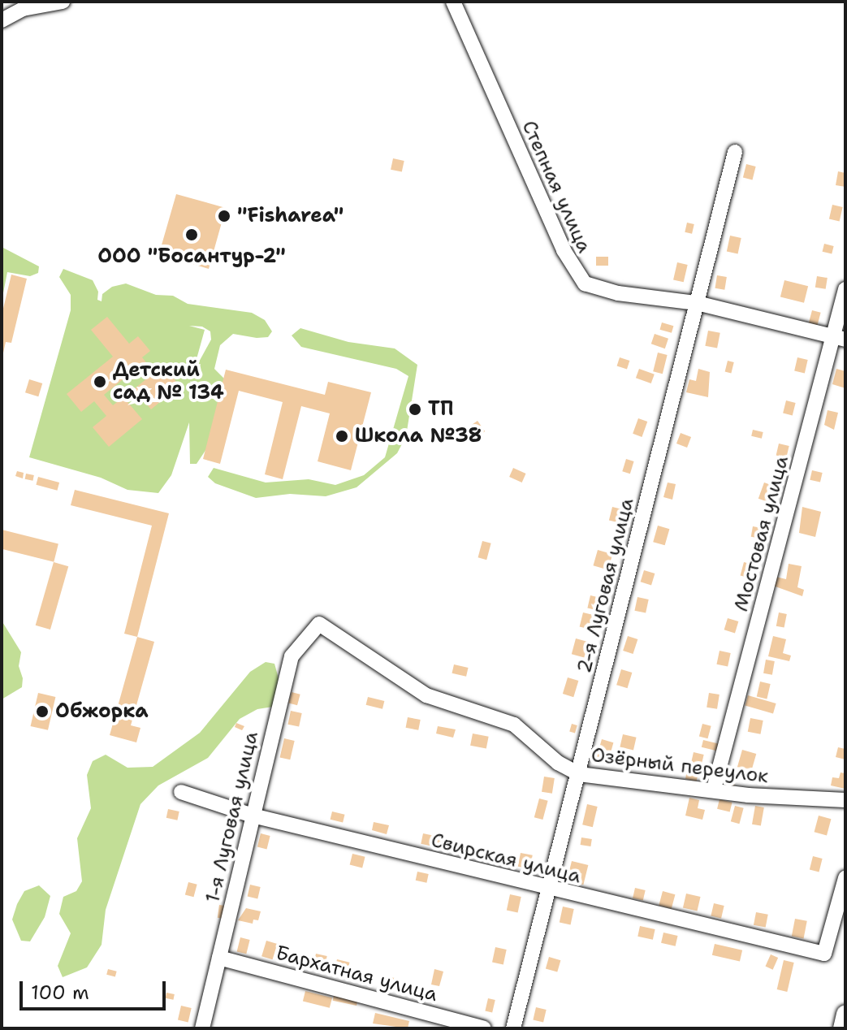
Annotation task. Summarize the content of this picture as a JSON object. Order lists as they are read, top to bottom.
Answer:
{
  "streets": {
    "street": [
      "Степная улица",
      "Мостовая улица",
      "2-я Луговая улица",
      "Озёрный переулок",
      "1-я Луговая улица",
      "Свирская улица",
      "Бархатная улица"
    ]
  },
  "crossings": [
    ["Степная улица", "Мостовая улица"],
    ["Степная улица", "2-я Луговая улица"],
    ["Мостовая улица", "Озёрный переулок"],
    ["2-я Луговая улица", "Озёрный переулок"],
    ["2-я Луговая улица", "Свирская улица"],
    ["Озёрный переулок", "1-я Луговая улица"],
    ["1-я Луговая улица", "Свирская улица"],
    ["1-я Луговая улица", "Бархатная улица"]
  ],
  "places": [
    "\"Fisharea\"",
    "ООО \"Босантур-2\"",
    "Детский сад № 134",
    "ТП",
    "Школа №38",
    "Обжорка"
  ],
  "scale_bar": "100 m"
}
